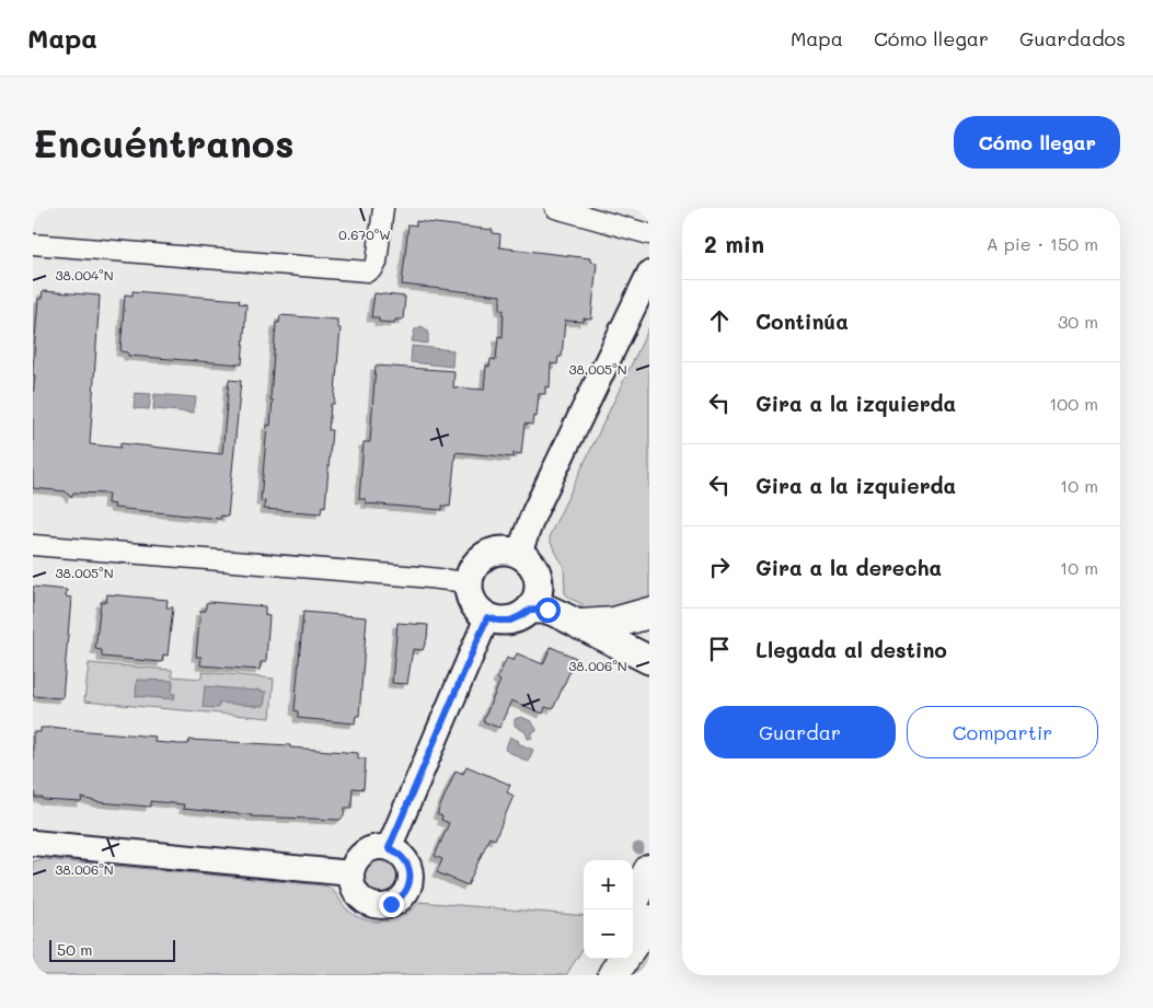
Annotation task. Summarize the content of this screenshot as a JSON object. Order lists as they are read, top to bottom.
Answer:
{
  "scale_bar": "50 m",
  "page": {
    "header": "Mapa",
    "nav": ["Mapa", "Cómo llegar", "Guardados"],
    "buttons": [
      "Cómo llegar",
      ["Guardar", "Compartir"]
    ],
    "title": "Encuéntranos",
    "heading": ["2 min", "A pie · 150 m"],
    "list": [
      ["Continúa", "30 m"],
      ["Gira a la izquierda", "100 m"],
      ["Gira a la izquierda", "10 m"],
      ["Gira a la derecha", "10 m"],
      "Llegada al destino"
    ],
    "map_buttons": ["+", "−"],
    "scale": "50 m"
  },
  "coordinates": [
    "0.670°W",
    "38.004°N",
    "38.005°N",
    "38.006°N"
  ]
}
